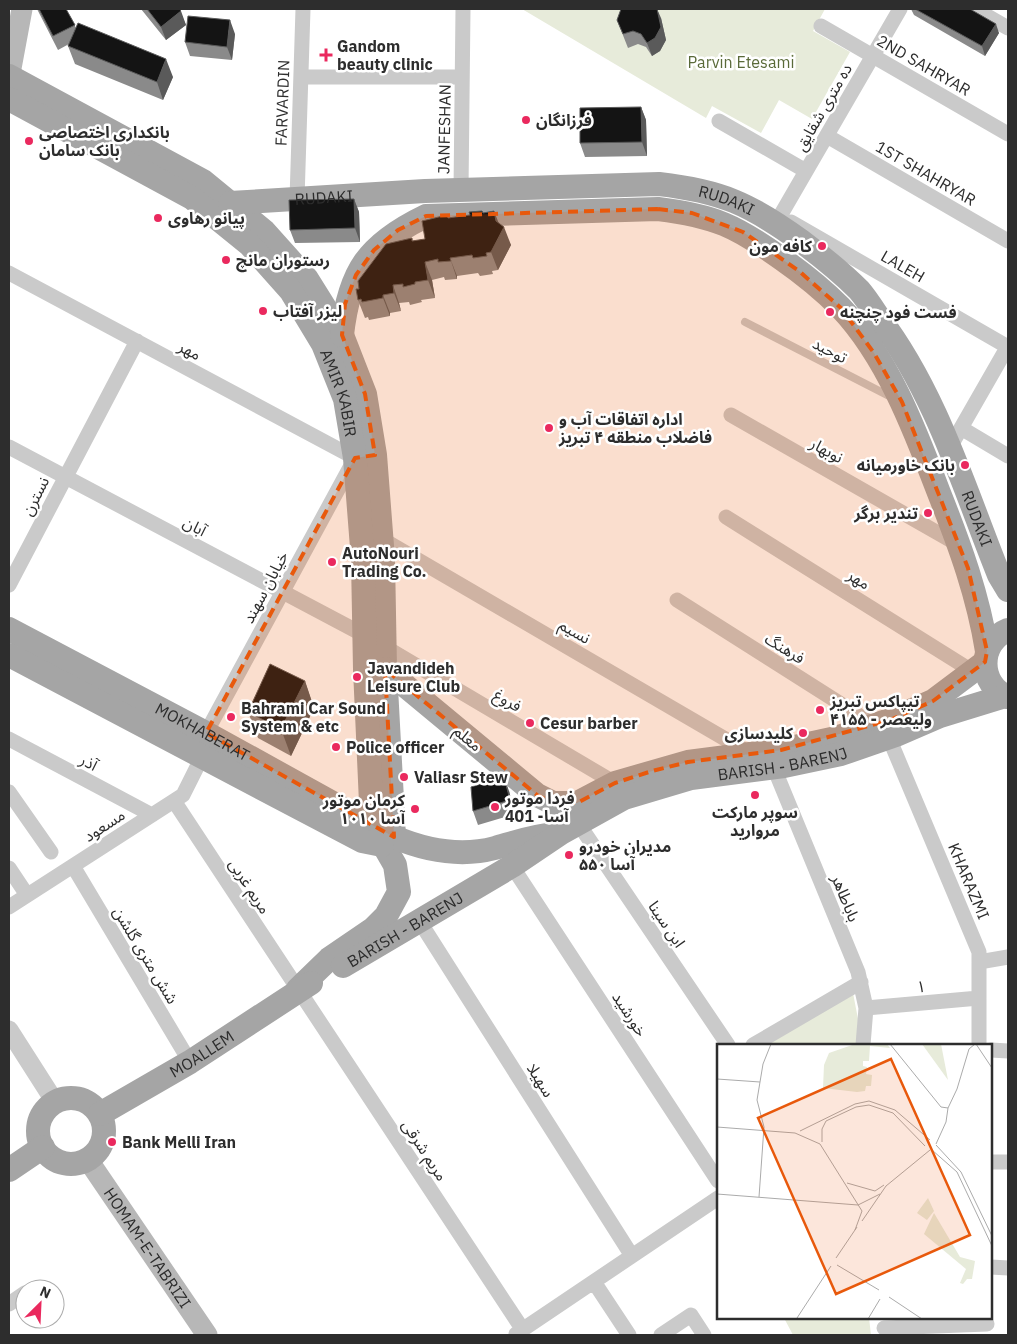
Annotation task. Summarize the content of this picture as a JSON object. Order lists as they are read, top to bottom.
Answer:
{
  "streets": {
    "main road": [
      "RUDAKI",
      "AMIR KABIR",
      "MOKHABERAT",
      "معلم",
      "BARISH - BARENJ",
      "MOALLEM",
      "HOMAM-E-TABRIZI"
    ],
    "street": [
      "2ND SAHRYAR",
      "FARVARDIN",
      "ده متری شقایق",
      "JANFESHAN",
      "1ST SHAHRYAR",
      "LALEH",
      "مهر",
      "نوبهار",
      "نسترن",
      "آبان",
      "خیابان سهند",
      "نسیم",
      "فرهنگ",
      "فروغ",
      "آذر",
      "مسعود",
      "KHARAZMI",
      "مریم غربی",
      "باباطاهر",
      "ابن سینا",
      "شش متری گلشن",
      "۱",
      "خورشید",
      "سهیلا",
      "مریم شرقی"
    ],
    "lane": ["توحید"]
  },
  "crossings": [
    ["2ND SAHRYAR", "ده متری شقایق"],
    ["FARVARDIN", "RUDAKI"],
    ["ده متری شقایق", "1ST SHAHRYAR"],
    ["ده متری شقایق", "RUDAKI"],
    ["ده متری شقایق", "LALEH"],
    ["JANFESHAN", "RUDAKI"],
    ["RUDAKI", "LALEH"],
    ["RUDAKI", "مهر"],
    ["RUDAKI", "توحید"],
    ["RUDAKI", "AMIR KABIR"],
    ["RUDAKI", "نوبهار"],
    ["RUDAKI", "BARISH - BARENJ"],
    ["مهر", "AMIR KABIR"],
    ["مهر", "نسترن"],
    ["مهر", "خیابان سهند"],
    ["مهر", "BARISH - BARENJ"],
    ["AMIR KABIR", "آبان"],
    ["AMIR KABIR", "خیابان سهند"],
    ["AMIR KABIR", "نسیم"],
    ["AMIR KABIR", "فروغ"],
    ["AMIR KABIR", "معلم"],
    ["نسترن", "آبان"],
    ["آبان", "خیابان سهند"],
    ["خیابان سهند", "MOKHABERAT"],
    ["نسیم", "BARISH - BARENJ"],
    ["فرهنگ", "BARISH - BARENJ"],
    ["فرهنگ", "KHARAZMI"],
    ["فروغ", "معلم"],
    ["فروغ", "BARISH - BARENJ"],
    ["MOKHABERAT", "BARISH - BARENJ"],
    ["MOKHABERAT", "مسعود"],
    ["معلم", "BARISH - BARENJ"],
    ["آذر", "مسعود"],
    ["BARISH - BARENJ", "KHARAZMI"],
    ["BARISH - BARENJ", "مریم غربی"],
    ["BARISH - BARENJ", "باباطاهر"],
    ["BARISH - BARENJ", "ابن سینا"],
    ["BARISH - BARENJ", "خورشید"],
    ["BARISH - BARENJ", "MOALLEM"],
    ["BARISH - BARENJ", "سهیلا"],
    ["BARISH - BARENJ", "مریم شرقی"],
    ["مسعود", "مریم غربی"],
    ["مسعود", "شش متری گلشن"],
    ["KHARAZMI", "۱"],
    ["مریم غربی", "MOALLEM"],
    ["مریم غربی", "مریم شرقی"],
    ["باباطاهر", "۱"],
    ["شش متری گلشن", "MOALLEM"],
    ["MOALLEM", "مریم شرقی"],
    ["MOALLEM", "HOMAM-E-TABRIZI"]
  ],
  "parks": ["Parvin Etesami"],
  "places": {
    "health": ["Gandom beauty clinic"],
    "other": [
      "فرزانگان",
      "بانکداری اختصاصی بانک سامان",
      "پیانو رهاوی",
      "کافه مون",
      "رستوران مانچ",
      "لیزر آفتاب",
      "فست فود چنچنه",
      "اداره اتفاقات آب و فاضلاب منطقه ۴ تبریز",
      "بانک خاورمیانه",
      "تندیر برگر",
      "AutoNouri Trading Co.",
      "Javandideh Leisure Club",
      "تیپاکس تبریز ولیعصر - ۴۱۵۵",
      "Bahrami Car Sound System & etc",
      "Cesur barber",
      "کلیدسازی",
      "Police officer",
      "Valiasr Stew",
      "سوپر مارکت مروارید",
      "فردا موتور 401 -آسا",
      "کرمان موتور ۱۰۱۰ آسا",
      "مدیران خودرو ۵۵۰ آسا",
      "Bank Melli Iran"
    ]
  },
  "north": "top right"
}
